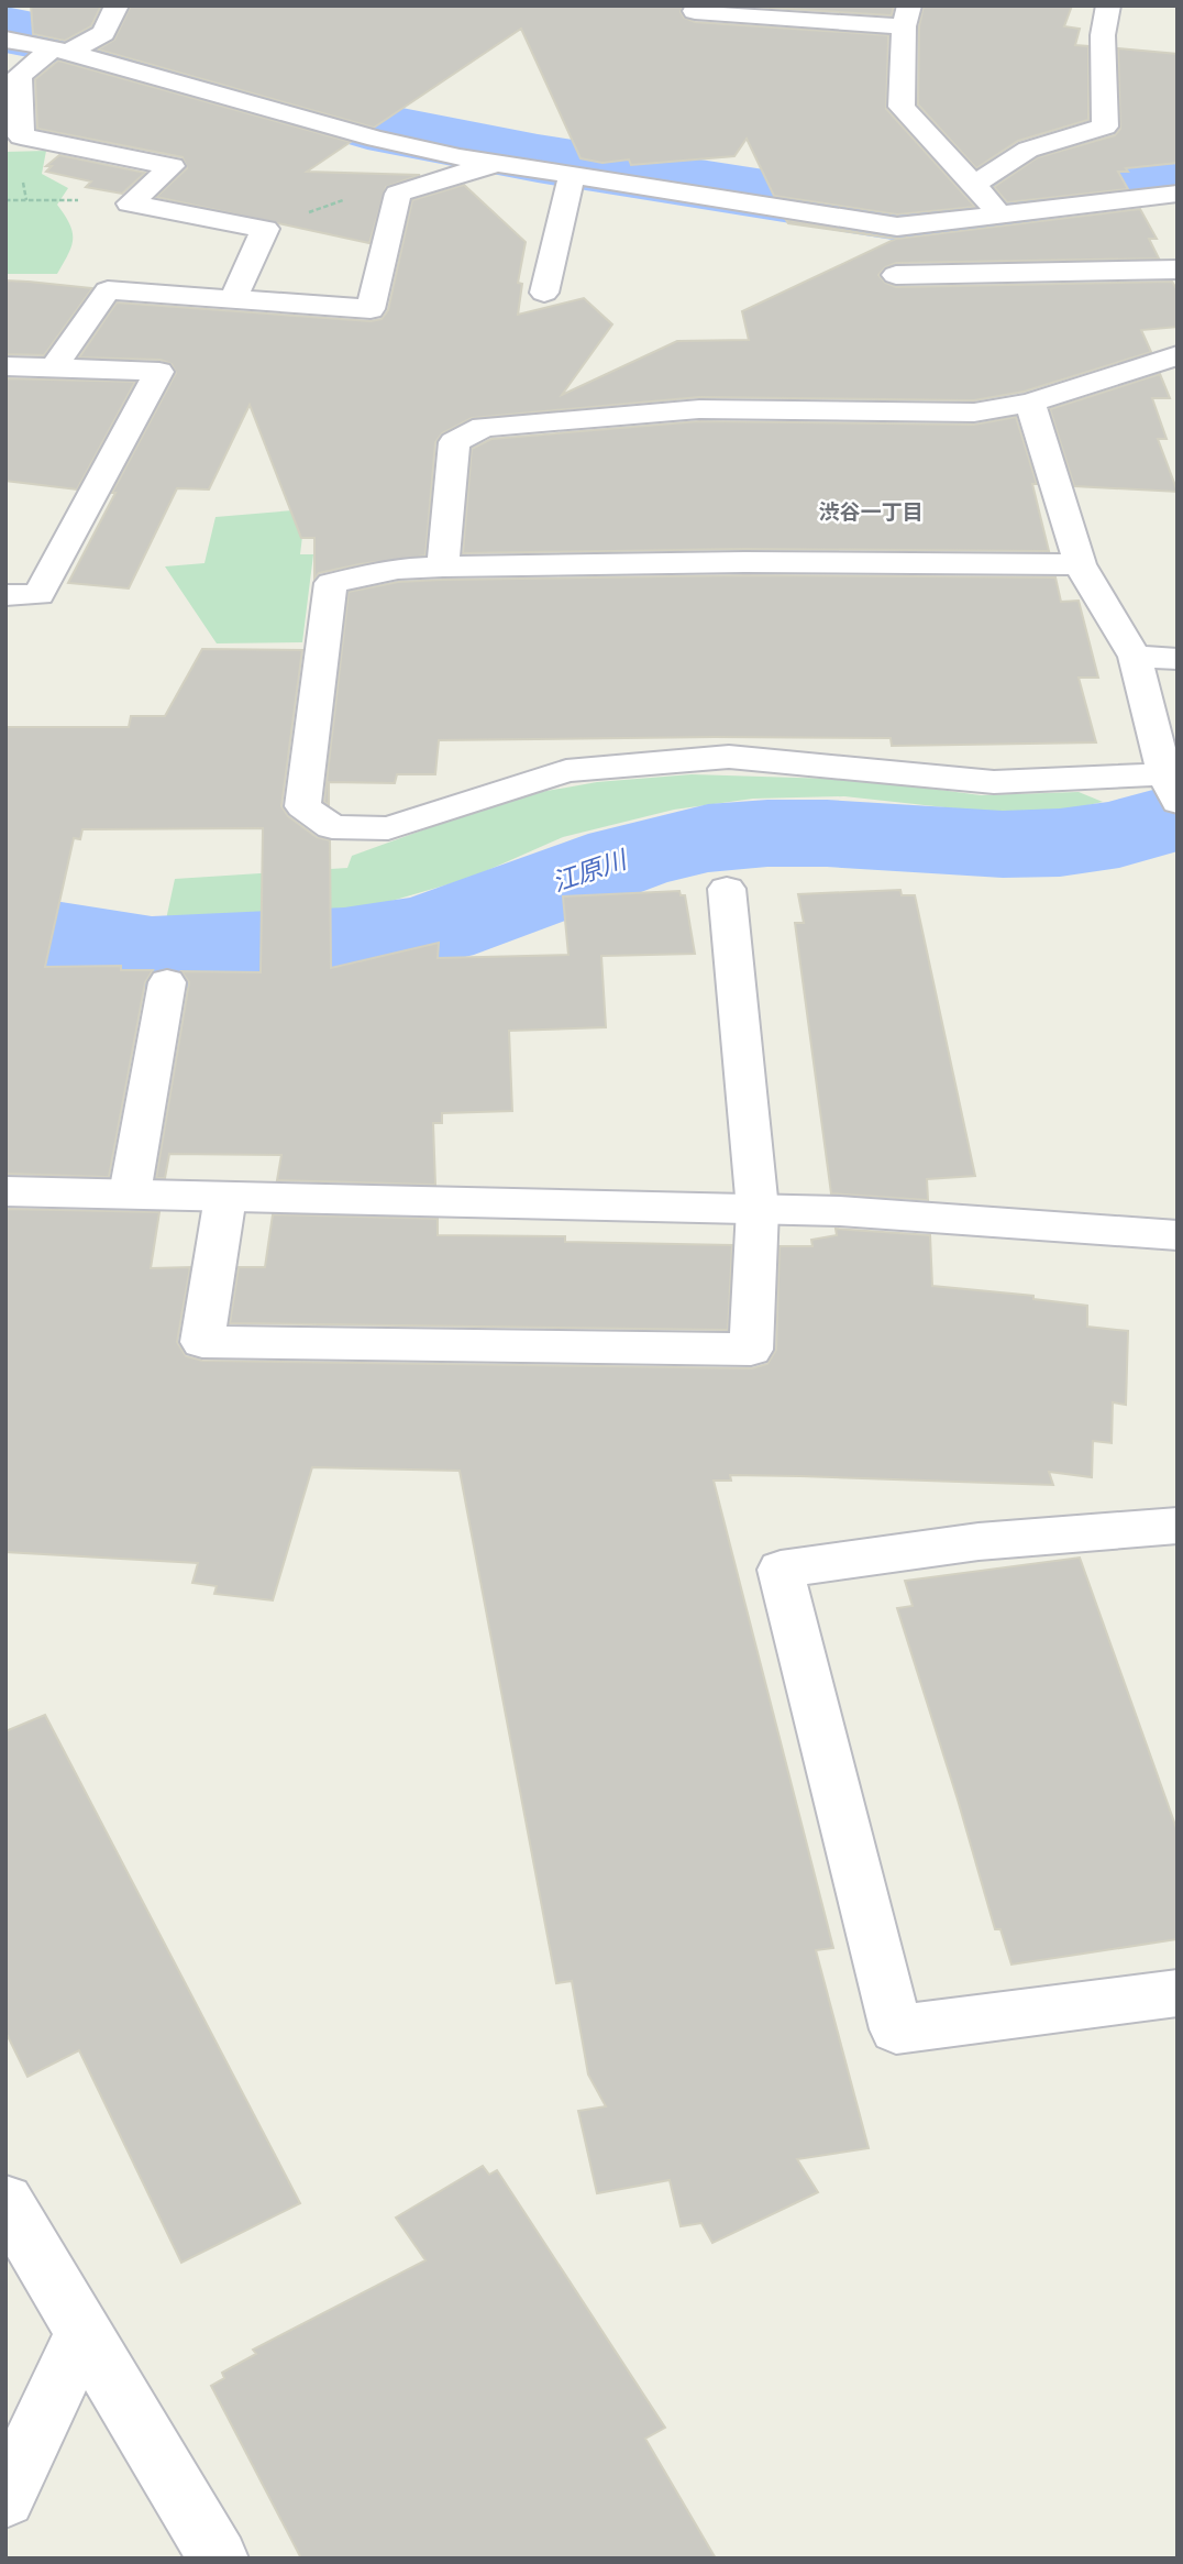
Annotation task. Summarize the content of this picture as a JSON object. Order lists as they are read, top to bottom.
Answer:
{
  "districts": ["渋谷一丁目"],
  "water": ["江原川"]
}
